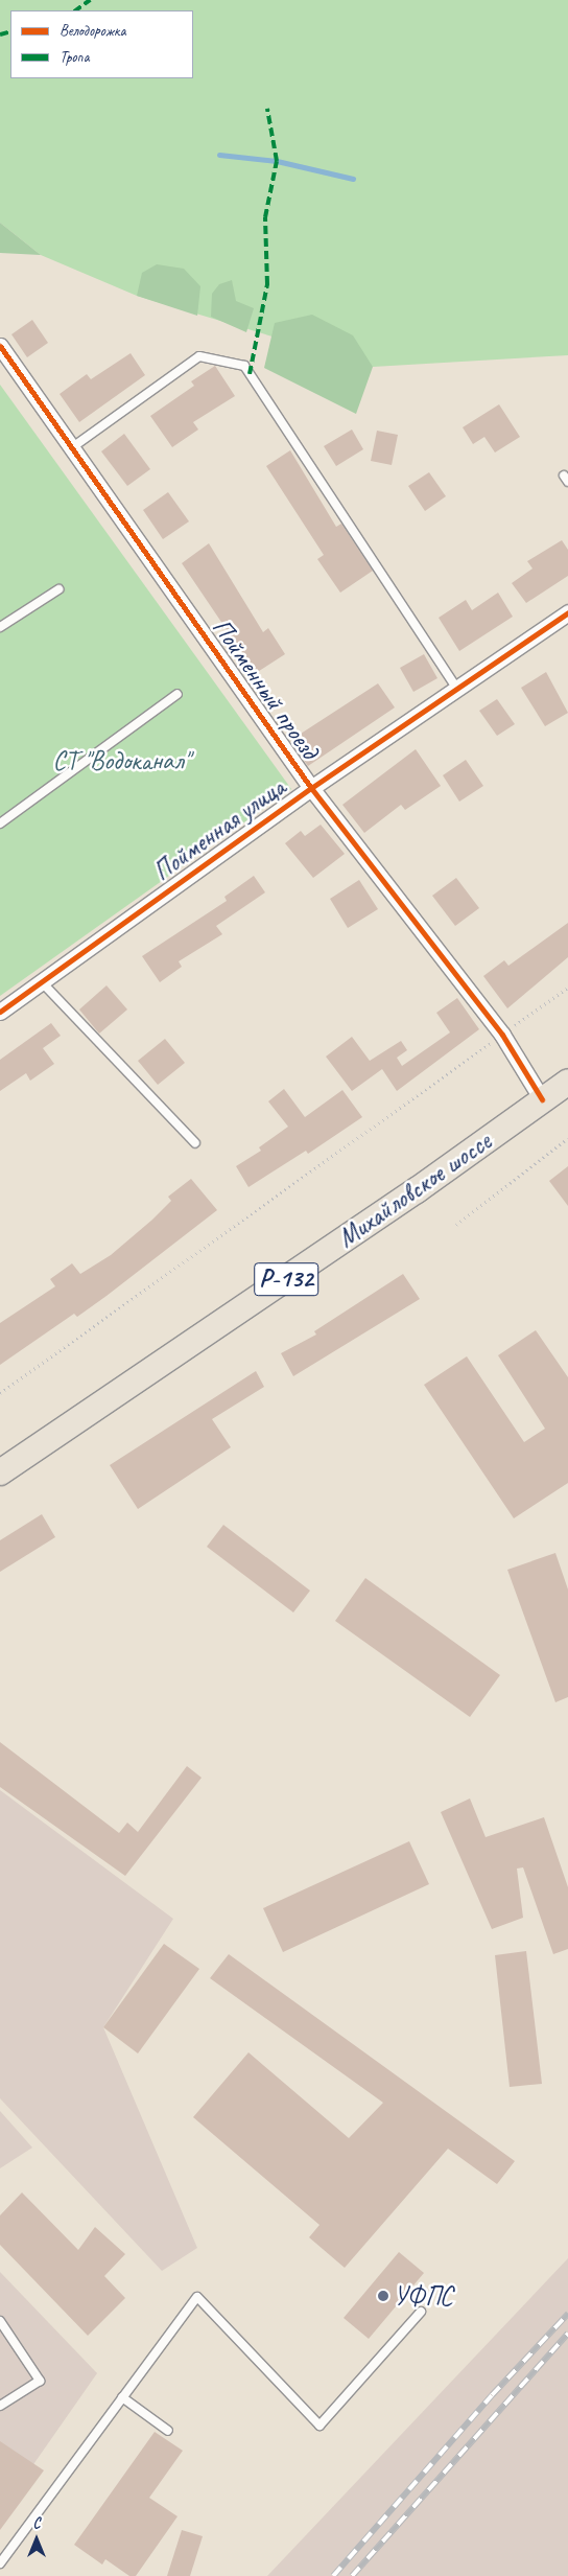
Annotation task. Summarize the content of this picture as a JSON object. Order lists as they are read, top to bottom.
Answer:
{
  "streets": {
    "main road": ["Михайловское шоссе", "Р-132"],
    "street": ["Пойменный проезд", "Пойменная улица"]
  },
  "crossings": [
    ["Пойменный проезд", "Пойменная улица"],
    ["Пойменный проезд", "Михайловское шоссе"]
  ],
  "parks": ["СТ \"Водоканал\""],
  "places": ["УФПС"],
  "legend": ["Велодорожка", "Тропа"],
  "north": "top"
}
